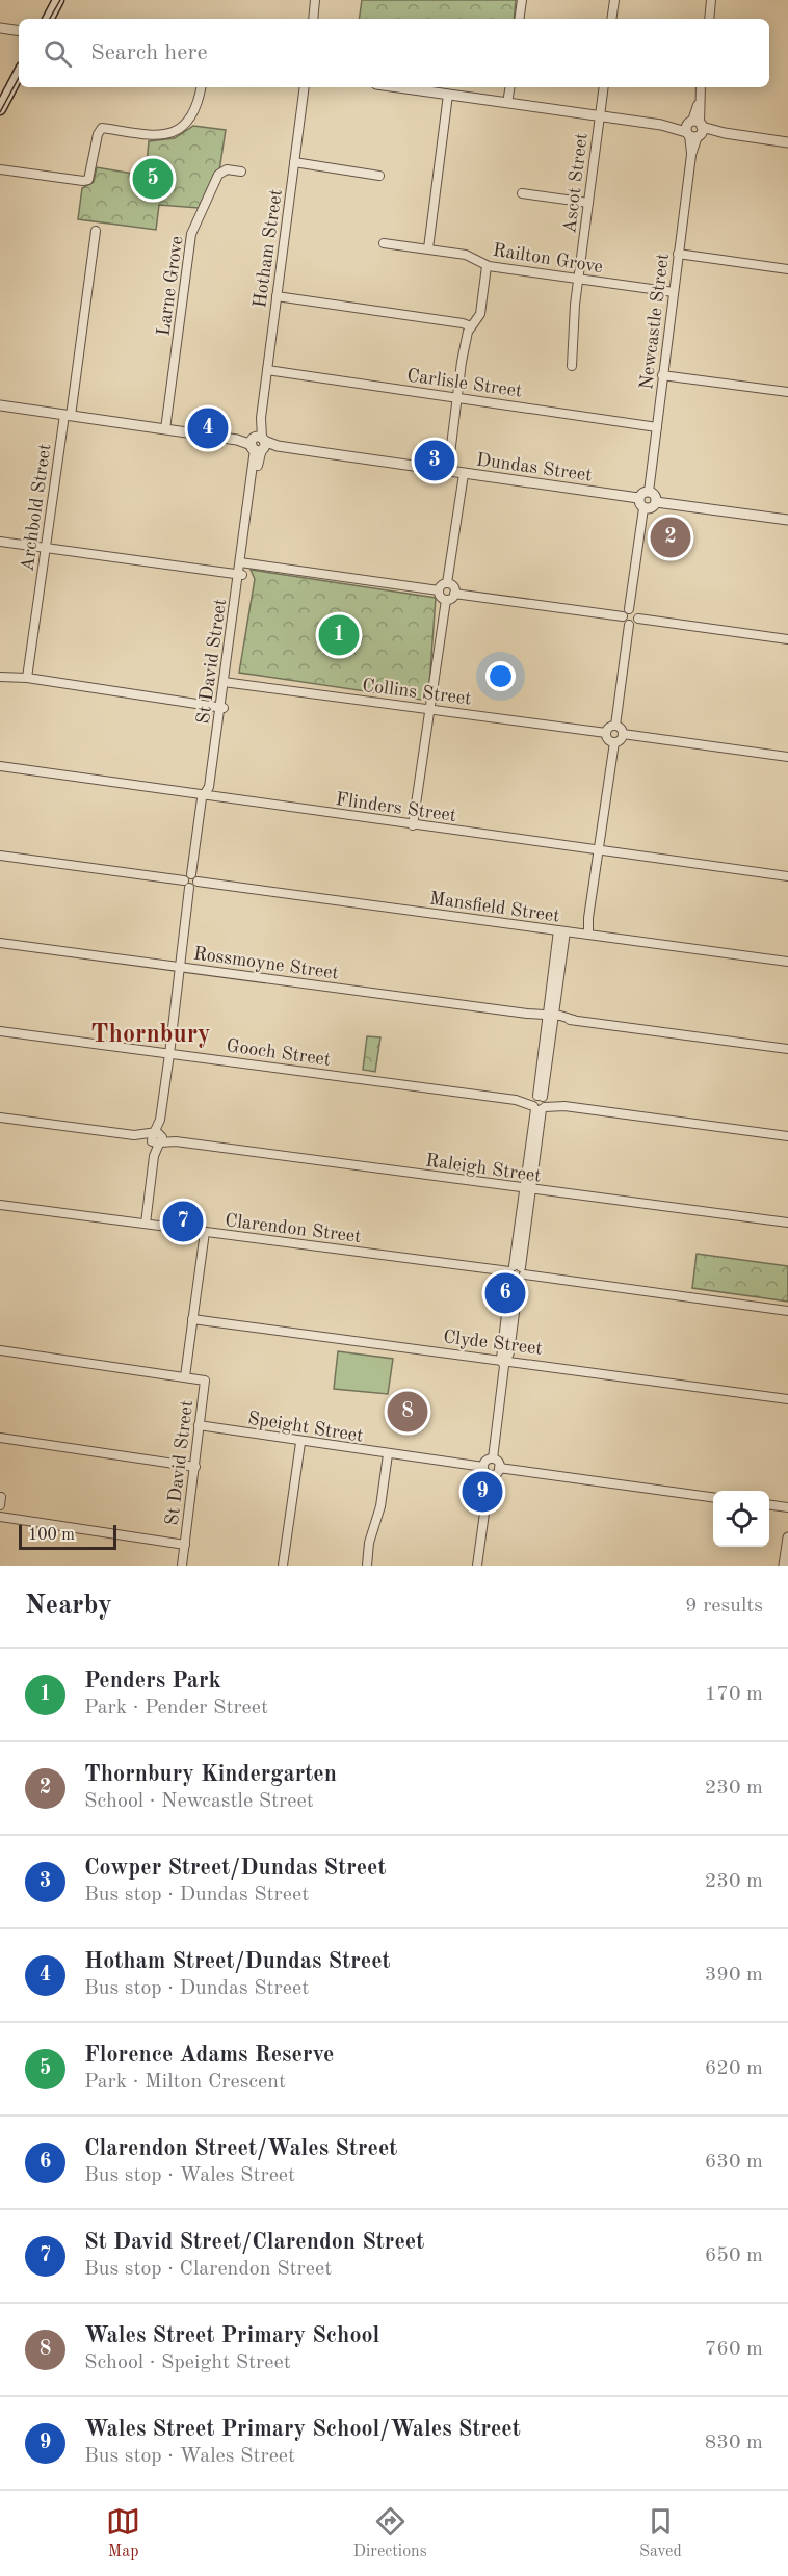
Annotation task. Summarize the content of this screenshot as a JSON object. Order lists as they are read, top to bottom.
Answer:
{
  "streets": {
    "street": [
      "Ascot Street",
      "Hotham Street",
      "Railton Grove",
      "Larne Grove",
      "Newcastle Street",
      "Carlisle Street",
      "Dundas Street",
      "Archbold Street",
      "St David Street",
      "Collins Street",
      "Flinders Street",
      "Mansfield Street",
      "Rossmoyne Street",
      "Gooch Street",
      "Raleigh Street",
      "Clarendon Street",
      "Clyde Street",
      "Speight Street"
    ]
  },
  "crossings": [
    ["Ascot Street", "Railton Grove"],
    ["Hotham Street", "Carlisle Street"],
    ["Hotham Street", "Dundas Street"],
    ["Hotham Street", "St David Street"],
    ["Railton Grove", "Newcastle Street"],
    ["Larne Grove", "Dundas Street"],
    ["Newcastle Street", "Carlisle Street"],
    ["Newcastle Street", "Dundas Street"],
    ["Dundas Street", "Archbold Street"],
    ["Dundas Street", "St David Street"],
    ["St David Street", "Collins Street"],
    ["St David Street", "Flinders Street"],
    ["St David Street", "Clarendon Street"],
    ["St David Street", "Clyde Street"],
    ["St David Street", "Speight Street"]
  ],
  "districts": ["Thornbury"],
  "scale_bar": "100 m",
  "page": {
    "search": "Search here",
    "pins": [
      "5",
      "4",
      "3",
      "2",
      "1",
      "7",
      "6",
      "8",
      "9"
    ],
    "scale": "100 m",
    "heading": ["Nearby", "9 results"],
    "list": [
      {
        "mark": "1",
        "name": "Penders Park",
        "note": "Park · Pender Street",
        "value": "170 m"
      },
      {
        "mark": "2",
        "name": "Thornbury Kindergarten",
        "note": "School · Newcastle Street",
        "value": "230 m"
      },
      {
        "mark": "3",
        "name": "Cowper Street/Dundas Street",
        "note": "Bus stop · Dundas Street",
        "value": "230 m"
      },
      {
        "mark": "4",
        "name": "Hotham Street/Dundas Street",
        "note": "Bus stop · Dundas Street",
        "value": "390 m"
      },
      {
        "mark": "5",
        "name": "Florence Adams Reserve",
        "note": "Park · Milton Crescent",
        "value": "620 m"
      },
      {
        "mark": "6",
        "name": "Clarendon Street/Wales Street",
        "note": "Bus stop · Wales Street",
        "value": "630 m"
      },
      {
        "mark": "7",
        "name": "St David Street/Clarendon Street",
        "note": "Bus stop · Clarendon Street",
        "value": "650 m"
      },
      {
        "mark": "8",
        "name": "Wales Street Primary School",
        "note": "School · Speight Street",
        "value": "760 m"
      },
      {
        "mark": "9",
        "name": "Wales Street Primary School/Wales Street",
        "note": "Bus stop · Wales Street",
        "value": "830 m"
      }
    ],
    "nav": ["Map", "Directions", "Saved"]
  }
}
